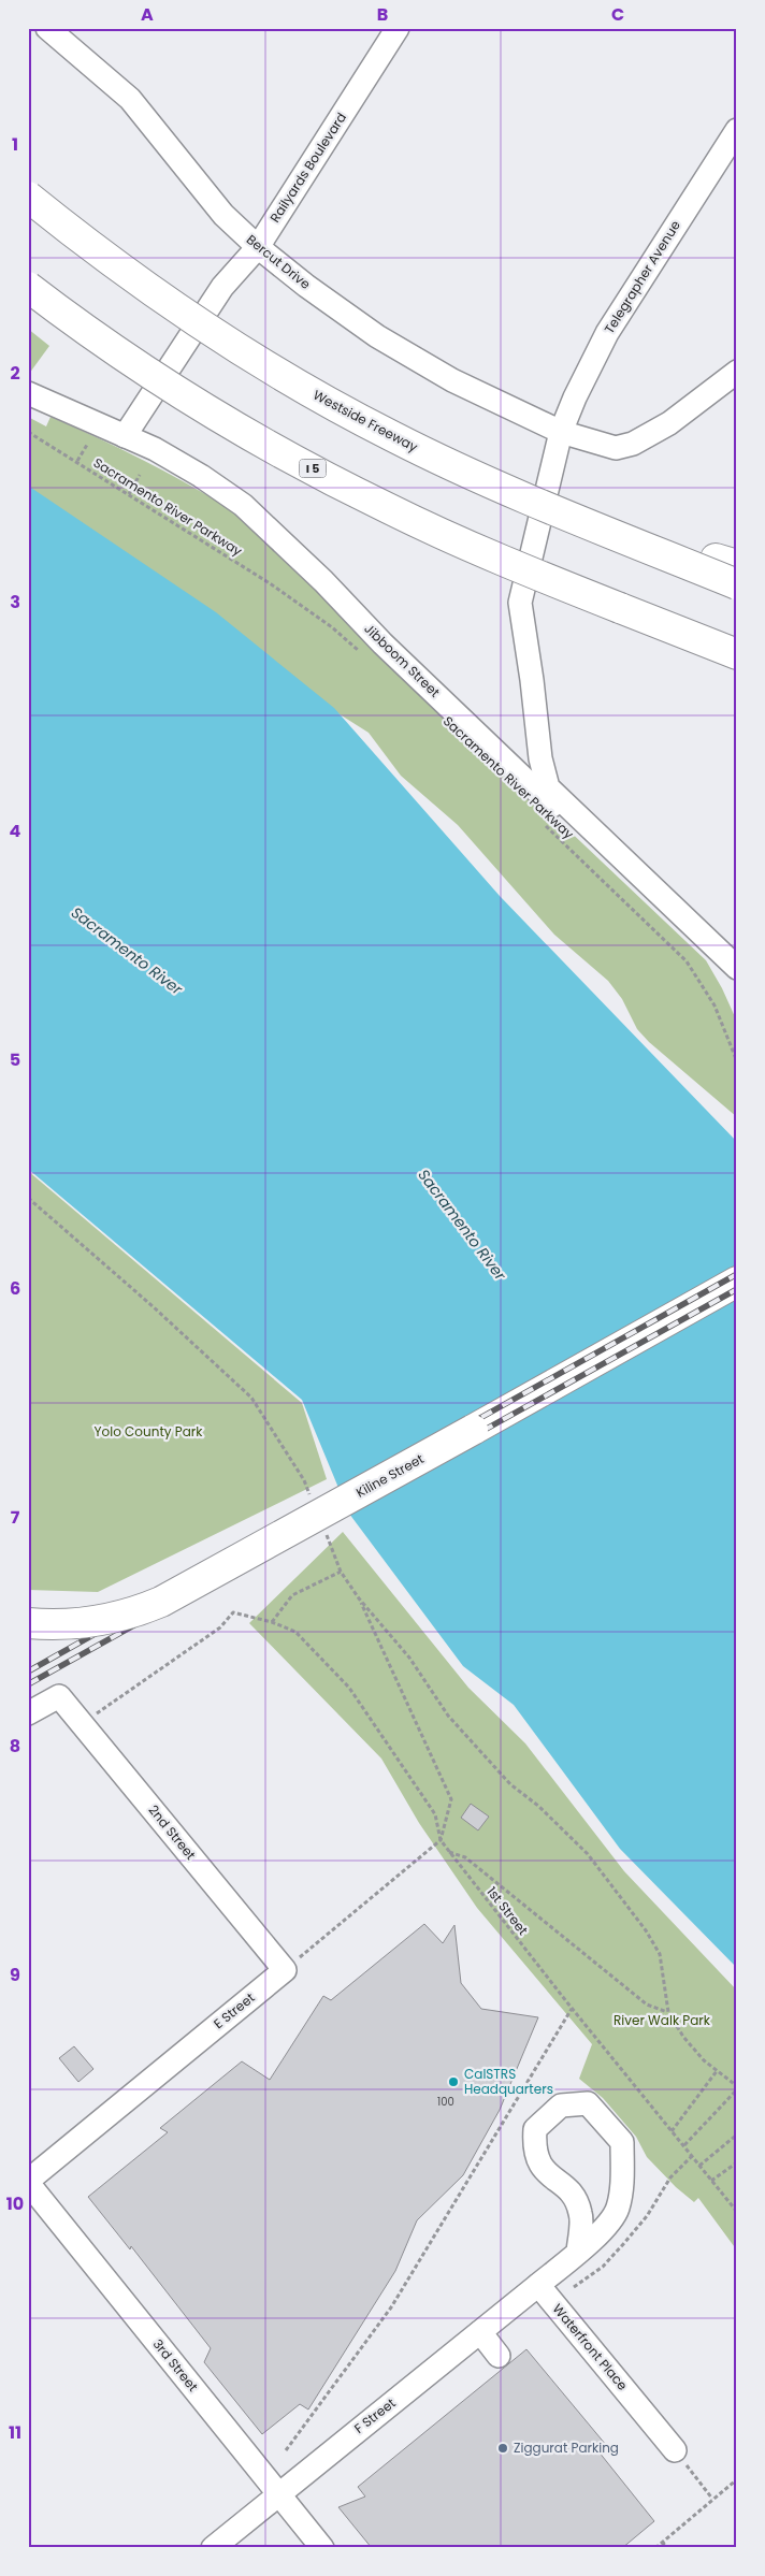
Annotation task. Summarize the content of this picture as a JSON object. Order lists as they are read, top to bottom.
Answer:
{
  "streets": {
    "main road": ["Westside Freeway", "I 5", "Kiline Street"],
    "street": [
      "Railyards Boulevard",
      "Bercut Drive",
      "Telegrapher Avenue",
      "Jibboom Street",
      "2nd Street",
      "E Street",
      "Waterfront Place",
      "3rd Street",
      "F Street"
    ],
    "path": ["Sacramento River Parkway", "1st Street"]
  },
  "crossings": [
    ["Railyards Boulevard", "Bercut Drive"],
    ["Railyards Boulevard", "Jibboom Street"],
    ["Bercut Drive", "Telegrapher Avenue"],
    ["Sacramento River Parkway", "Jibboom Street"],
    ["2nd Street", "1st Street"],
    ["2nd Street", "E Street"],
    ["E Street", "3rd Street"],
    ["Waterfront Place", "F Street"],
    ["3rd Street", "F Street"]
  ],
  "water": ["Sacramento River"],
  "parks": ["Yolo County Park", "River Walk Park"],
  "places": ["CalSTRS Headquarters", "Ziggurat Parking"],
  "house_numbers": ["100"],
  "grid": {
    "columns": ["A", "B", "C"],
    "rows": [
      "1",
      "2",
      "3",
      "4",
      "5",
      "6",
      "7",
      "8",
      "9",
      "10",
      "11"
    ]
  }
}
